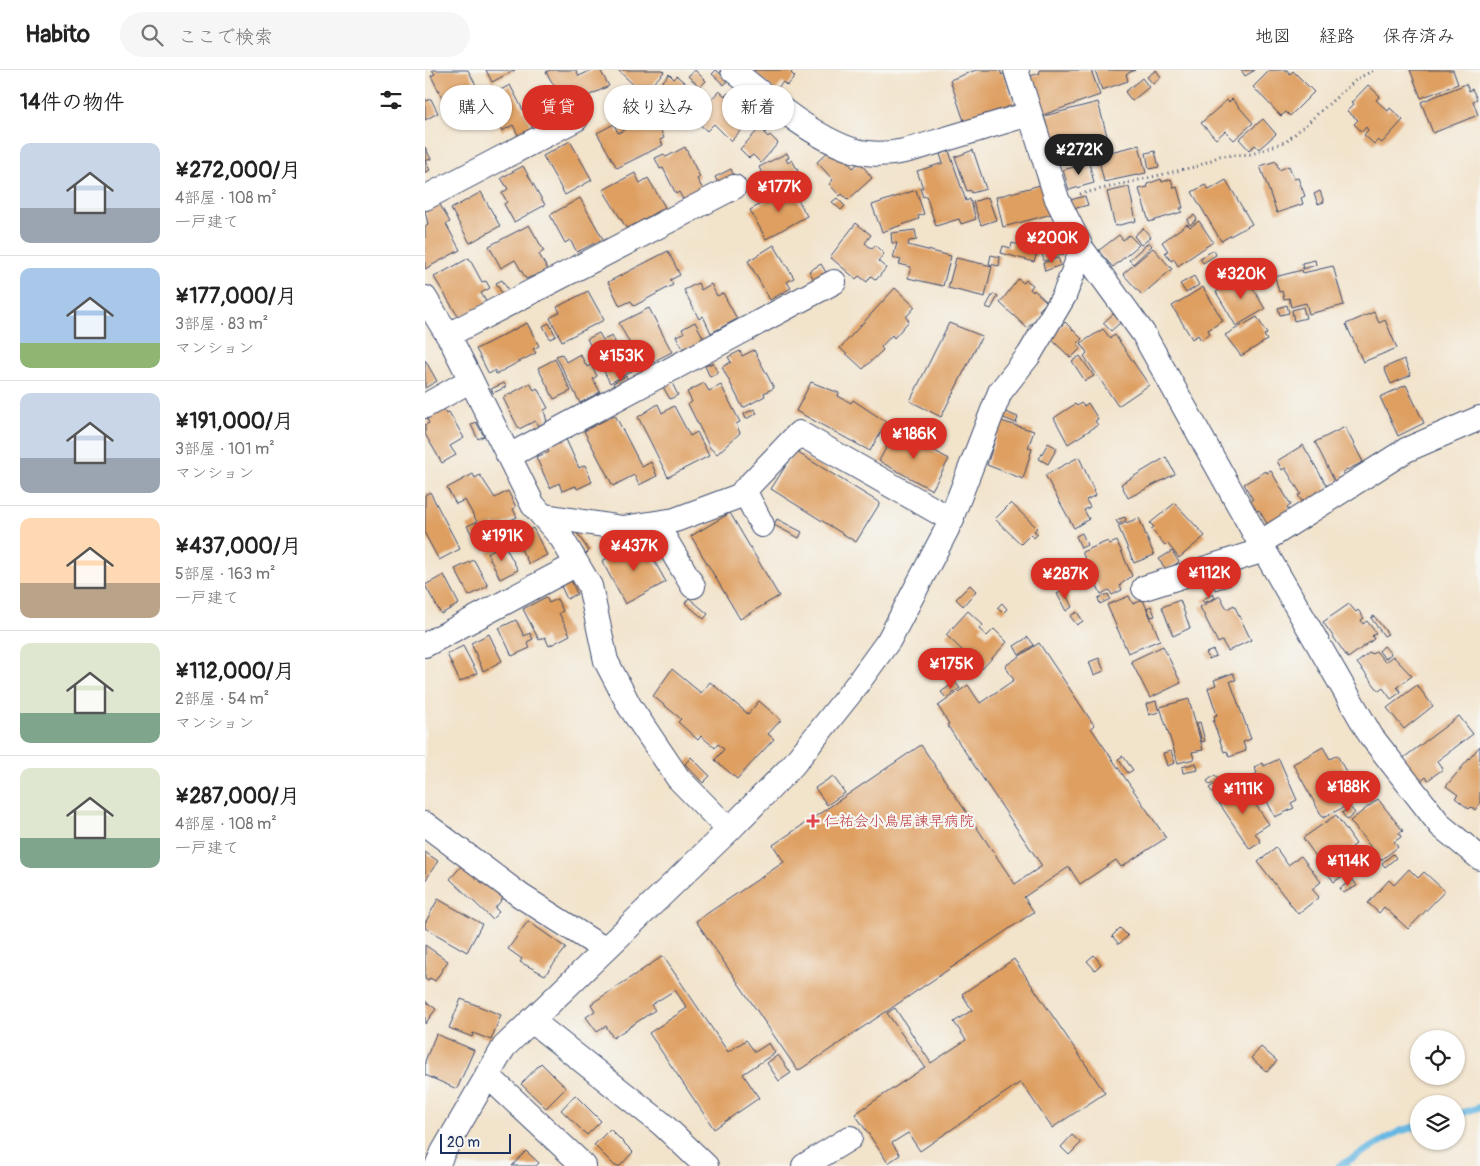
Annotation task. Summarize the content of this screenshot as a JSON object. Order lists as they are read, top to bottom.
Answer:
{
  "places": {
    "health": ["仁祐会小鳥居諫早病院"]
  },
  "scale_bar": "20 m",
  "page": {
    "header": "Habito",
    "search": "ここで検索",
    "nav": ["地図", "経路", "保存済み"],
    "heading": "14件の物件",
    "chip": [
      "購入",
      "賃貸",
      "絞り込み",
      "新着"
    ],
    "list": [
      {
        "name": "¥272,000/月",
        "note": "4部屋 · 108 m² · 一戸建て"
      },
      {
        "name": "¥177,000/月",
        "note": "3部屋 · 83 m² · マンション"
      },
      {
        "name": "¥191,000/月",
        "note": "3部屋 · 101 m² · マンション"
      },
      {
        "name": "¥437,000/月",
        "note": "5部屋 · 163 m² · 一戸建て"
      },
      {
        "name": "¥112,000/月",
        "note": "2部屋 · 54 m² · マンション"
      },
      {
        "name": "¥287,000/月",
        "note": "4部屋 · 108 m² · 一戸建て"
      }
    ],
    "price": [
      "¥272K",
      "¥177K",
      "¥200K",
      "¥320K",
      "¥153K",
      "¥186K",
      "¥191K",
      "¥437K",
      "¥112K",
      "¥287K",
      "¥175K",
      "¥188K",
      "¥111K",
      "¥114K"
    ],
    "scale": "20 m"
  }
}
